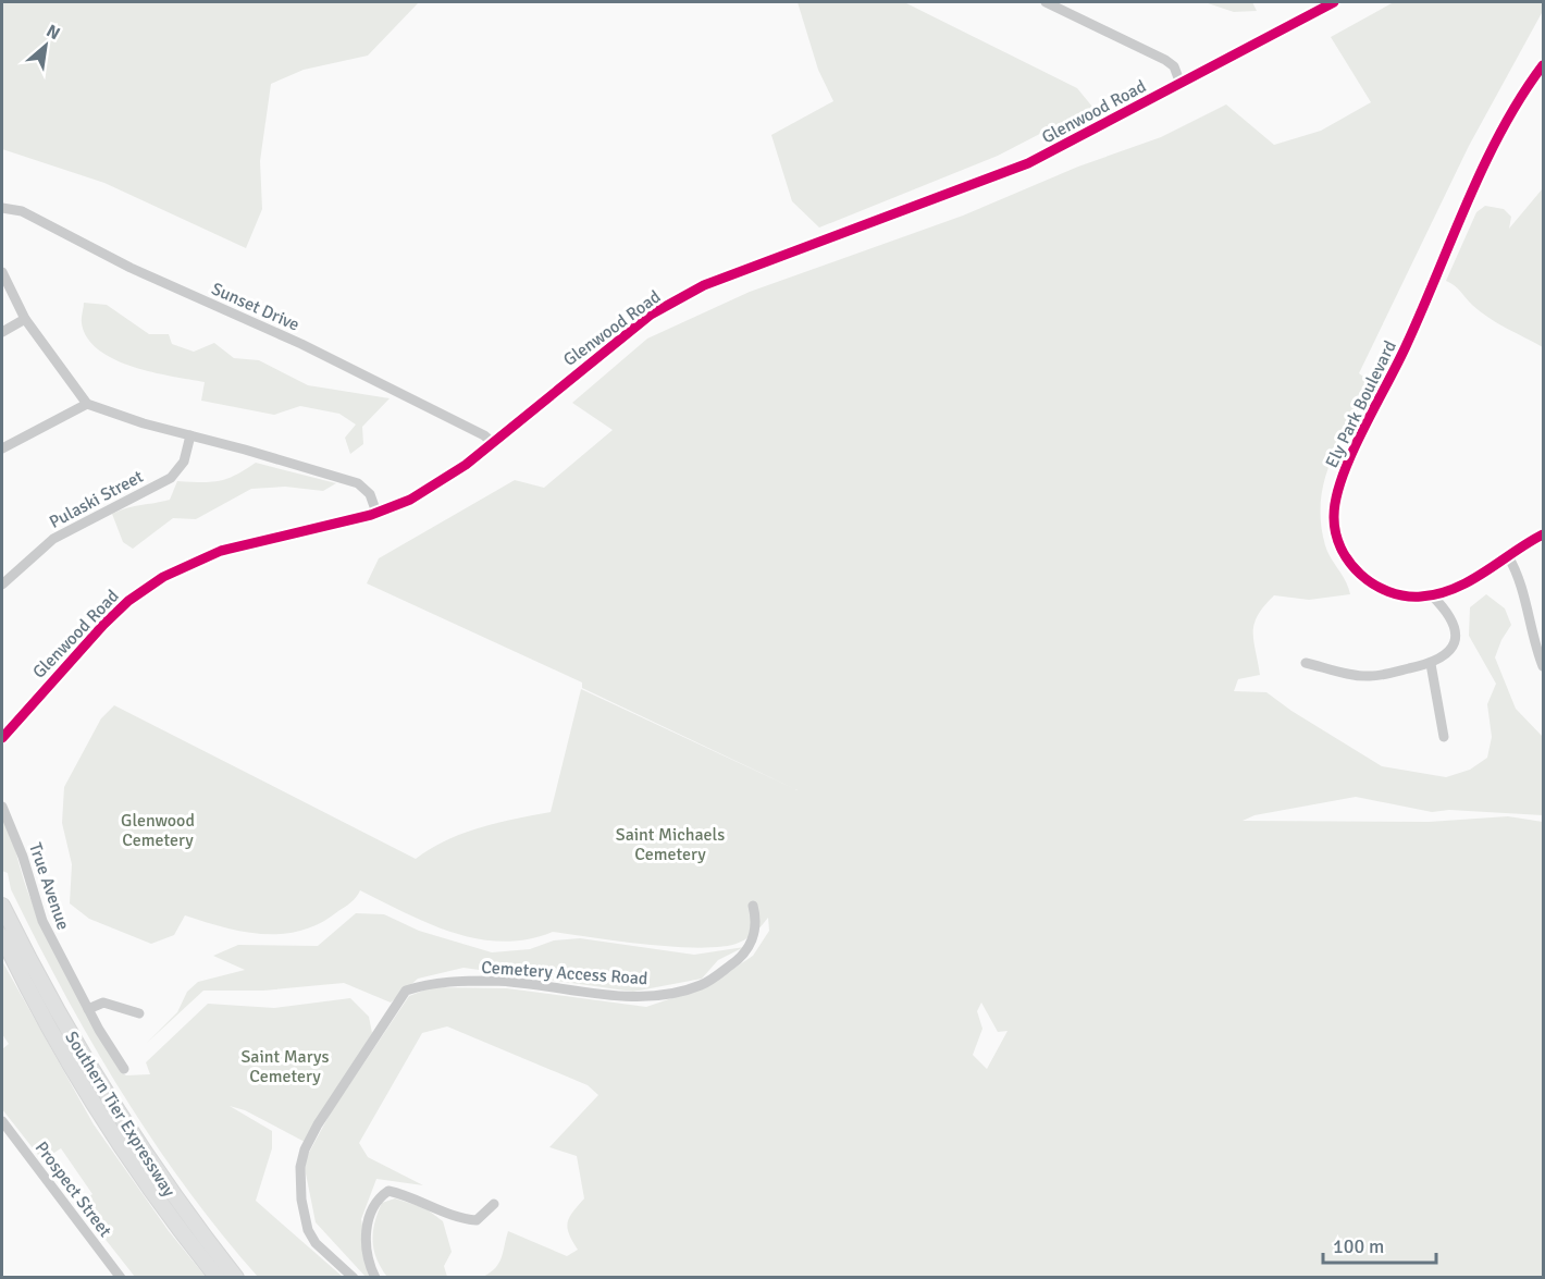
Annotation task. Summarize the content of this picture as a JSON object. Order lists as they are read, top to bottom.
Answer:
{
  "streets": {
    "highway": ["Southern Tier Expressway"],
    "street": [
      "Glenwood Road",
      "Sunset Drive",
      "Ely Park Boulevard",
      "Pulaski Street",
      "True Avenue",
      "Cemetery Access Road",
      "Prospect Street"
    ]
  },
  "crossings": [
    ["Glenwood Road", "Sunset Drive"]
  ],
  "parks": ["Glenwood Cemetery", "Saint Michaels Cemetery", "Saint Marys Cemetery"],
  "scale_bar": "100 m",
  "north": "top right"
}
